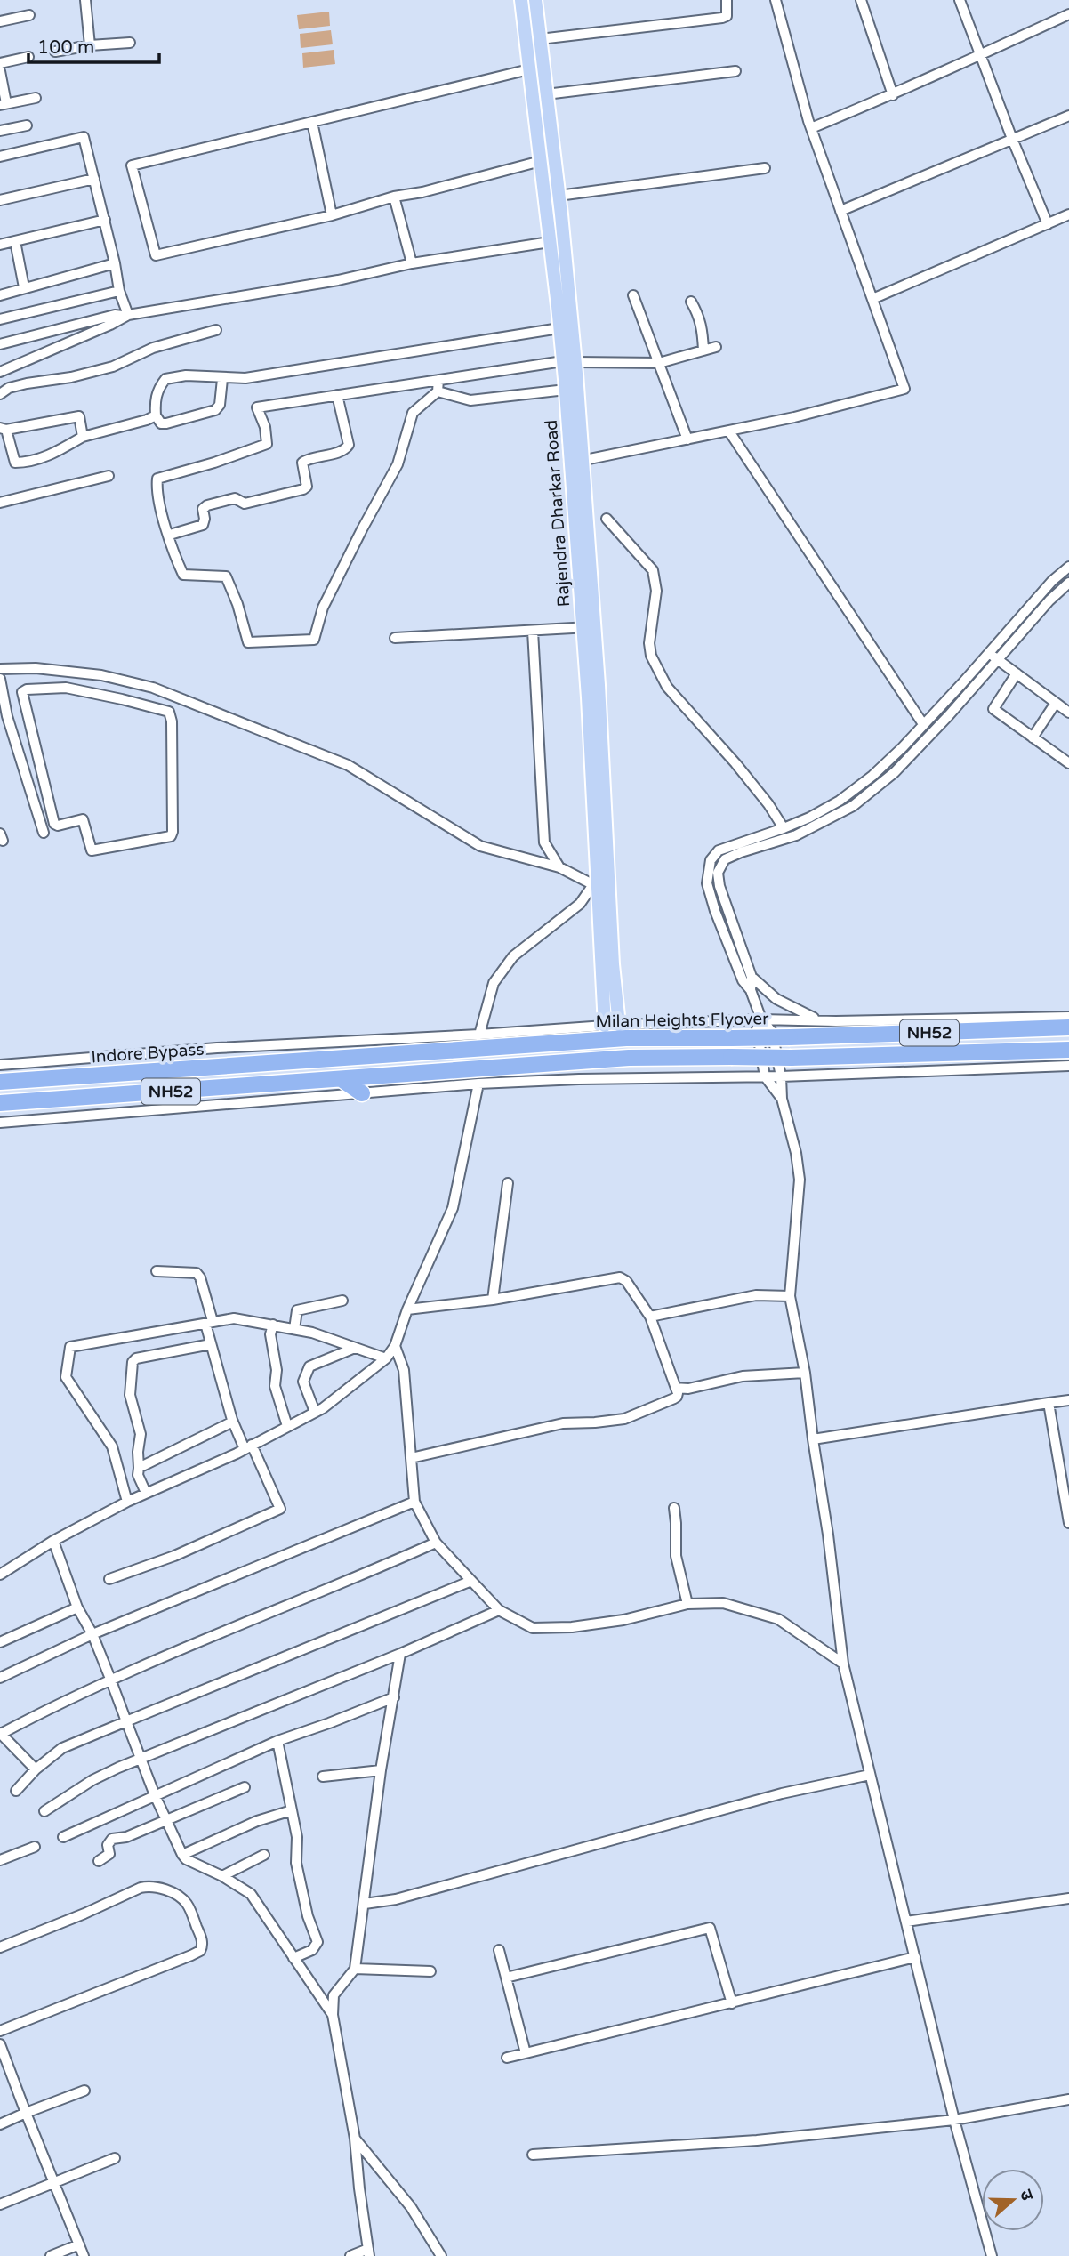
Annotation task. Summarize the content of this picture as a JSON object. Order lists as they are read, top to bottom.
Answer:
{
  "streets": {
    "highway": ["Milan Heights Flyover", "NH52", "Indore Bypass"],
    "main road": ["Rajendra Dharkar Road"]
  },
  "crossings": [
    ["Milan Heights Flyover", "Indore Bypass"]
  ],
  "scale_bar": "100 m",
  "north": "right"
}
